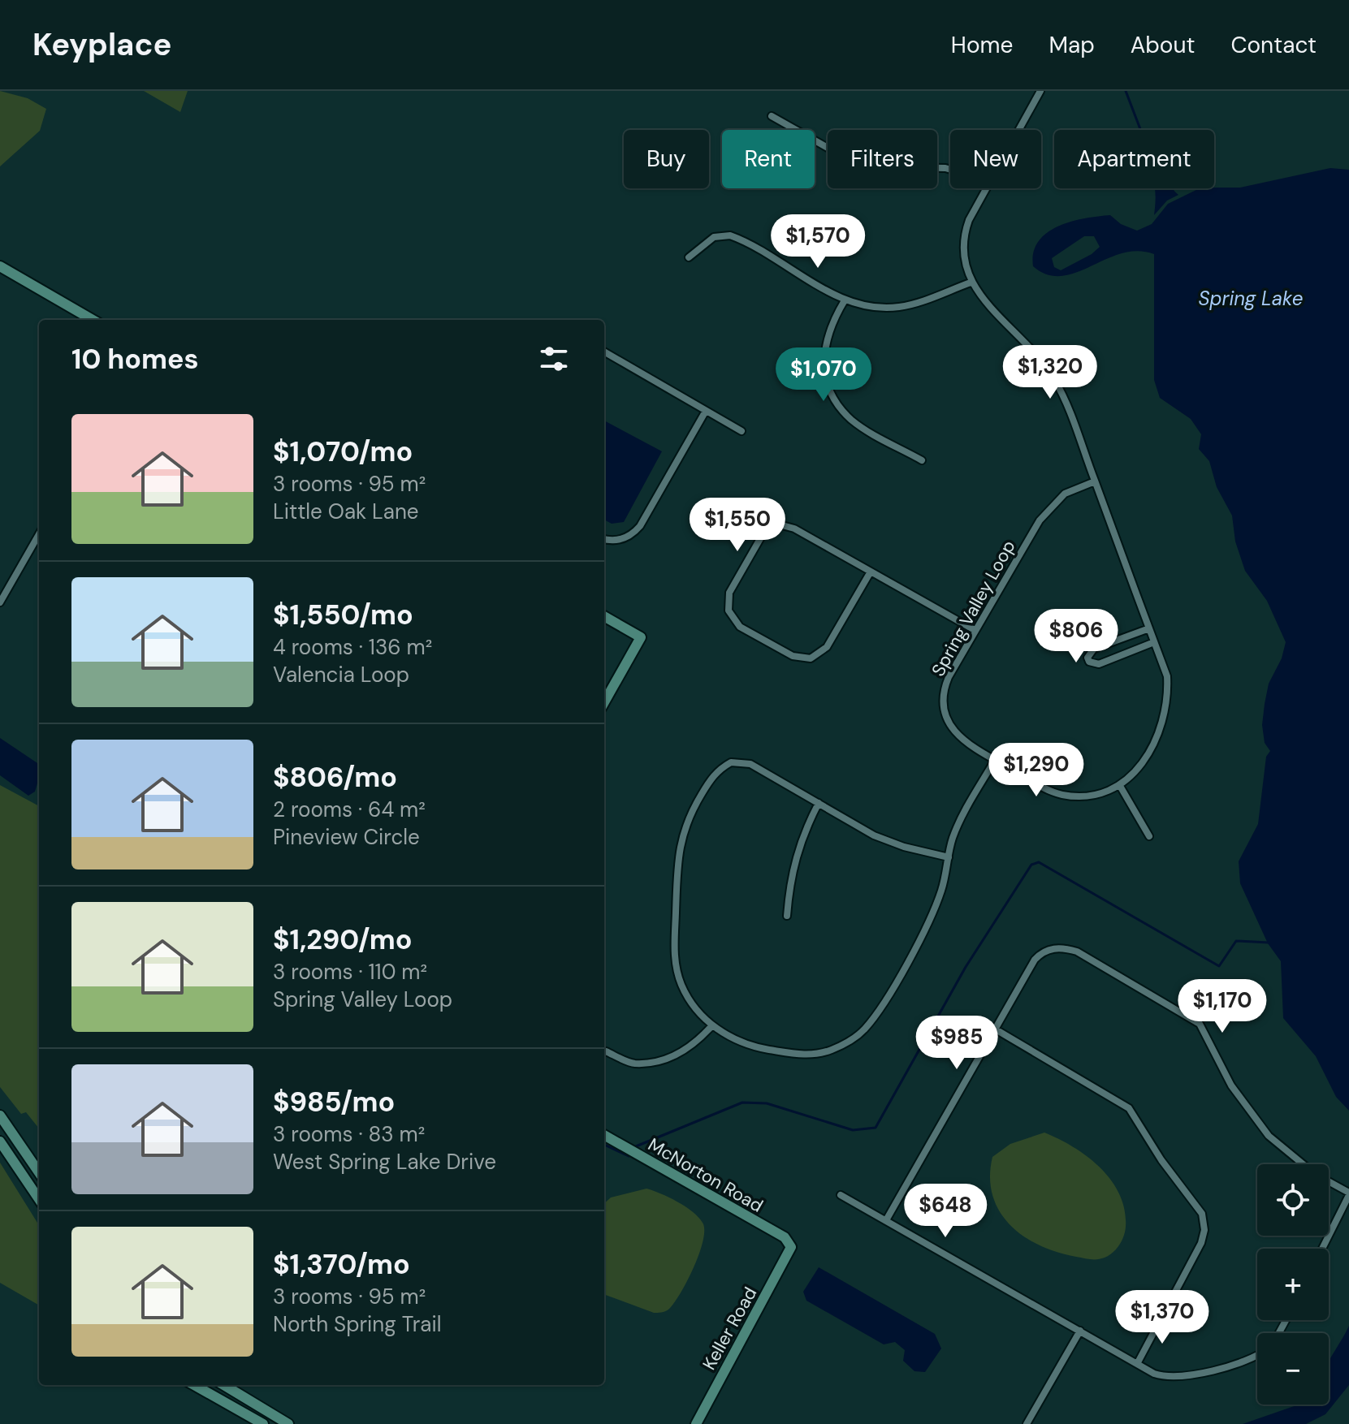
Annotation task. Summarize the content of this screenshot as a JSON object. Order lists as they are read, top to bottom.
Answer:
{
  "streets": {
    "street": ["Spring Valley Loop", "McNorton Road", "Keller Road"]
  },
  "crossings": [
    ["McNorton Road", "Keller Road"]
  ],
  "water": ["Spring Lake"],
  "page": {
    "header": "Keyplace",
    "nav": [
      "Home",
      "Map",
      "About",
      "Contact"
    ],
    "chip": [
      "Buy",
      "Rent",
      "Filters",
      "New",
      "Apartment"
    ],
    "price": [
      "$1,570",
      "$1,320",
      "$1,070",
      "$1,550",
      "$806",
      "$1,290",
      "$1,170",
      "$985",
      "$648",
      "$1,370"
    ],
    "heading": "10 homes",
    "list": [
      {
        "name": "$1,070/mo",
        "note": "3 rooms · 95 m² · Little Oak Lane"
      },
      {
        "name": "$1,550/mo",
        "note": "4 rooms · 136 m² · Valencia Loop"
      },
      {
        "name": "$806/mo",
        "note": "2 rooms · 64 m² · Pineview Circle"
      },
      {
        "name": "$1,290/mo",
        "note": "3 rooms · 110 m² · Spring Valley Loop"
      },
      {
        "name": "$985/mo",
        "note": "3 rooms · 83 m² · West Spring Lake Drive"
      },
      {
        "name": "$1,370/mo",
        "note": "3 rooms · 95 m² · North Spring Trail"
      }
    ],
    "map_buttons": ["+", "−"]
  }
}
